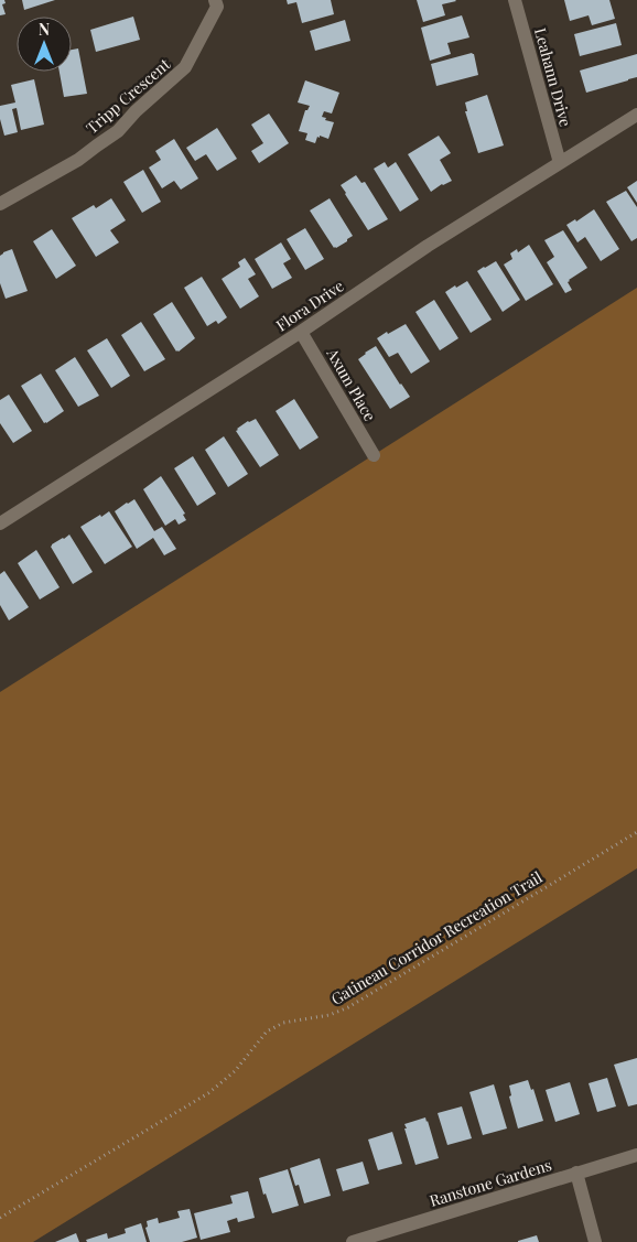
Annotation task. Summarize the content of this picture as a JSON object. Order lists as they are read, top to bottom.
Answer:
{
  "streets": {
    "street": [
      "Leahann Drive",
      "Tripp Crescent",
      "Flora Drive",
      "Axum Place",
      "Ranstone Gardens"
    ],
    "path": ["Gatineau Corridor Recreation Trail"]
  },
  "crossings": [
    ["Leahann Drive", "Flora Drive"],
    ["Flora Drive", "Axum Place"]
  ],
  "north": "top"
}
